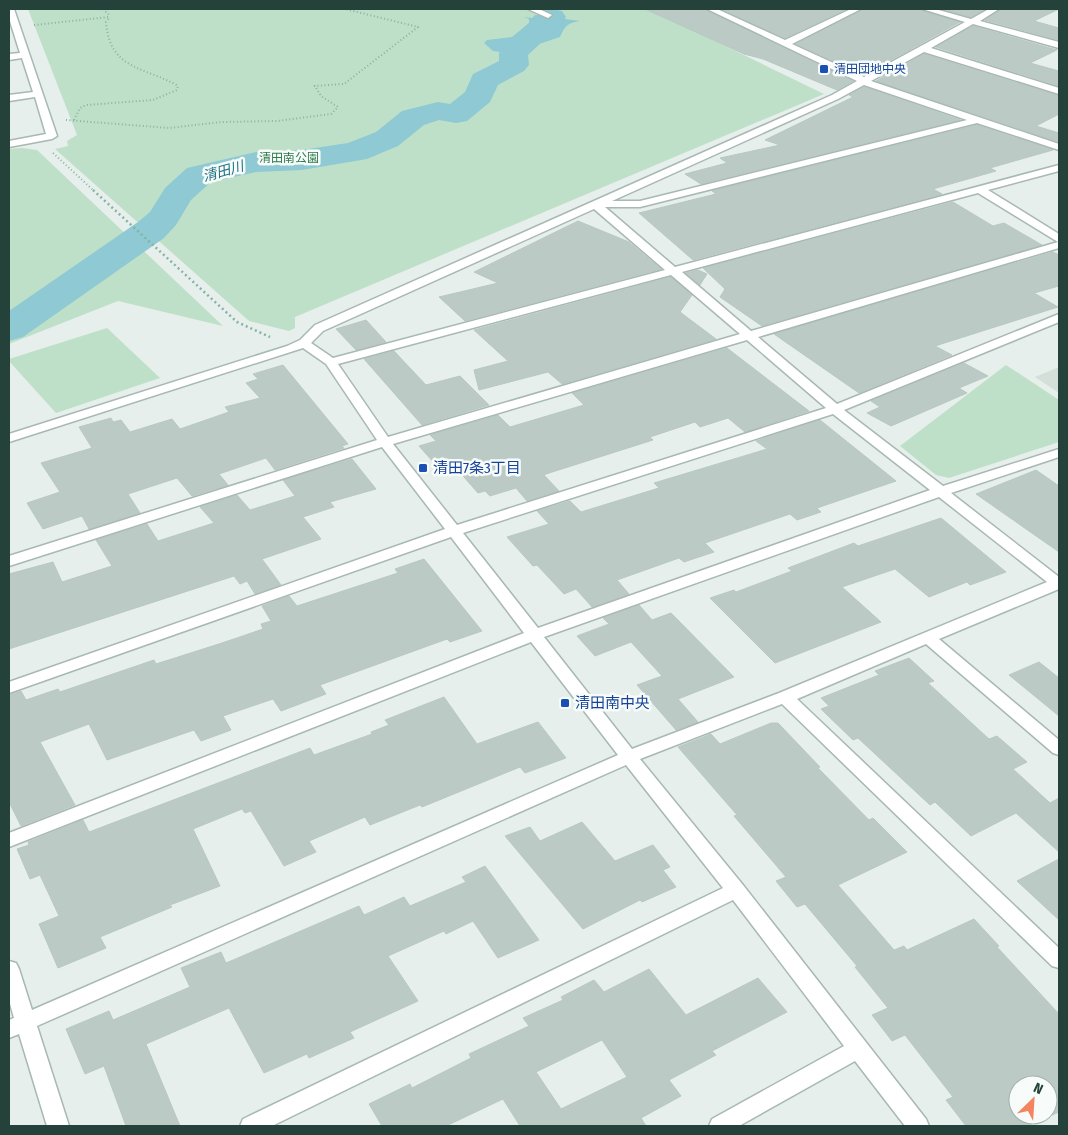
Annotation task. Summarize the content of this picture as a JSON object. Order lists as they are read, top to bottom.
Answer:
{
  "water": ["清田川"],
  "parks": ["清田南公園"],
  "places": {
    "transit": ["清田団地中央", "清田7条3丁目", "清田南中央"]
  },
  "north": "top right"
}
